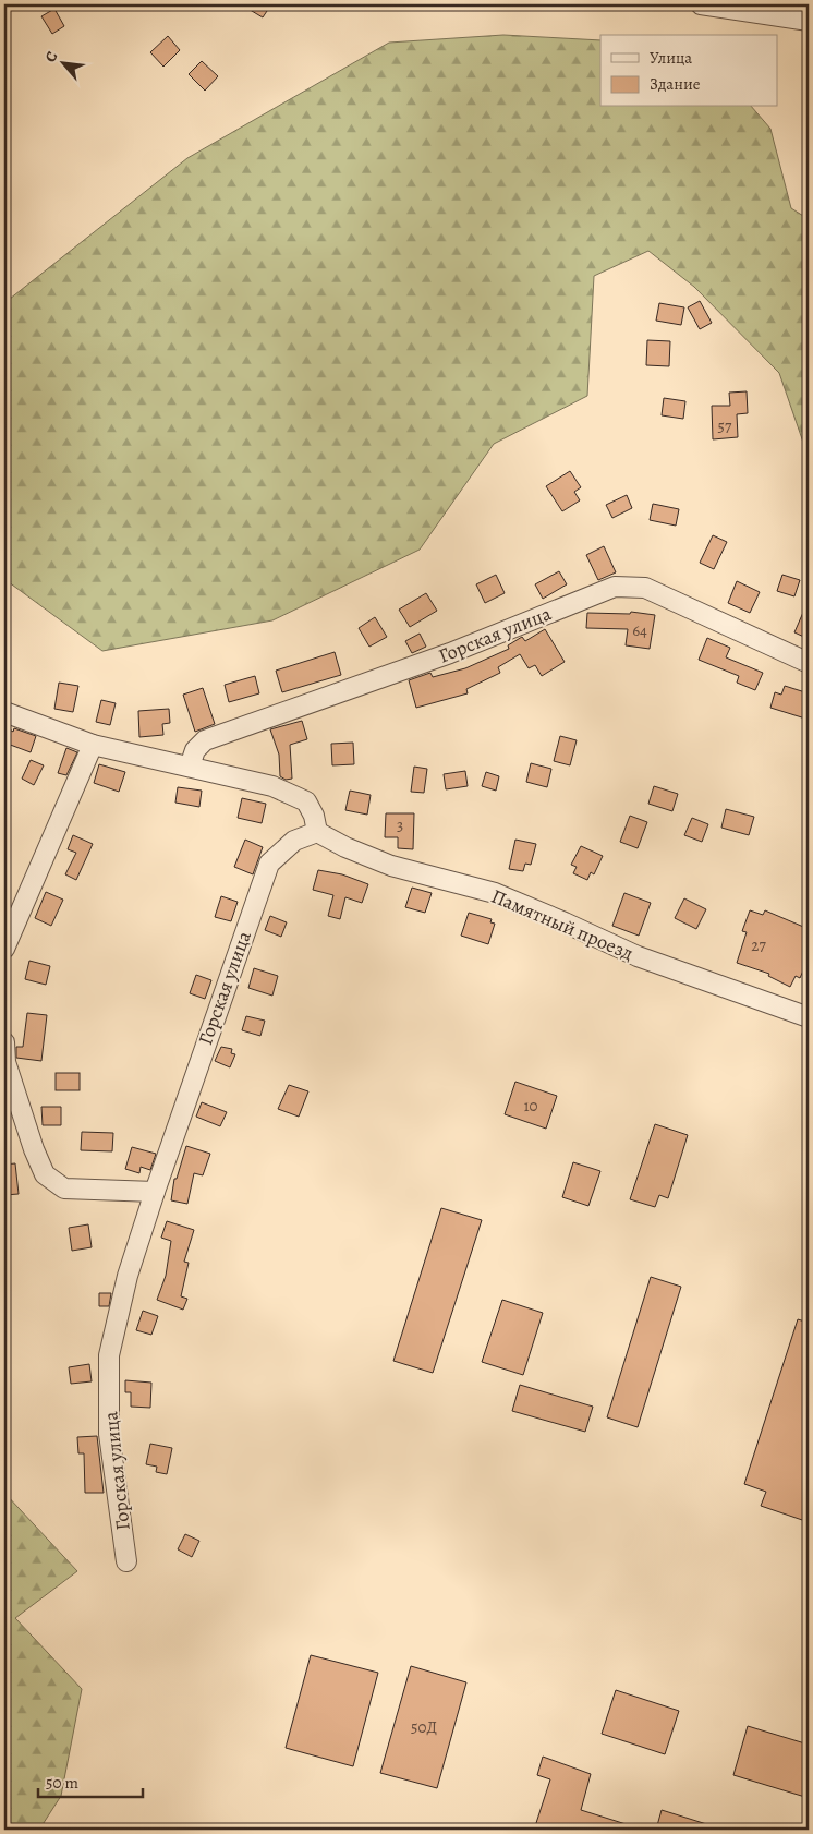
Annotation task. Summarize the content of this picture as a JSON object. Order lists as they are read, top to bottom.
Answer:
{
  "streets": {
    "street": ["Горская улица", "Памятный проезд"]
  },
  "crossings": [
    ["Горская улица", "Памятный проезд"]
  ],
  "house_numbers": [
    "57",
    "64",
    "3",
    "27",
    "10",
    "50Д"
  ],
  "legend": ["Улица", "Здание"],
  "scale_bar": "50 m",
  "north": "top left"
}
